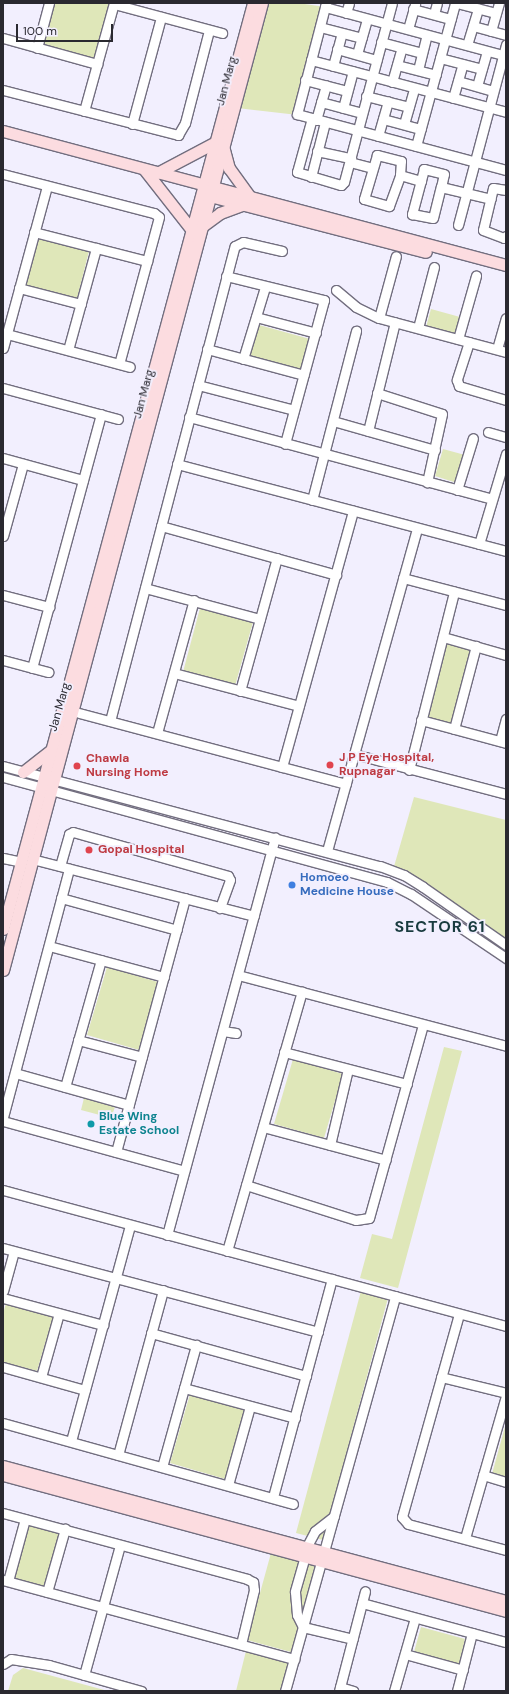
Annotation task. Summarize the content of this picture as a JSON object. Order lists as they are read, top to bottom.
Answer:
{
  "streets": {
    "main road": ["Jan Marg"]
  },
  "districts": ["SECTOR 61"],
  "places": [
    "J P Eye Hospital, Rupnagar",
    "Chawla Nursing Home",
    "Gopal Hospital",
    "Homoeo Medicine House",
    "Blue Wing Estate School"
  ],
  "scale_bar": "100 m"
}
